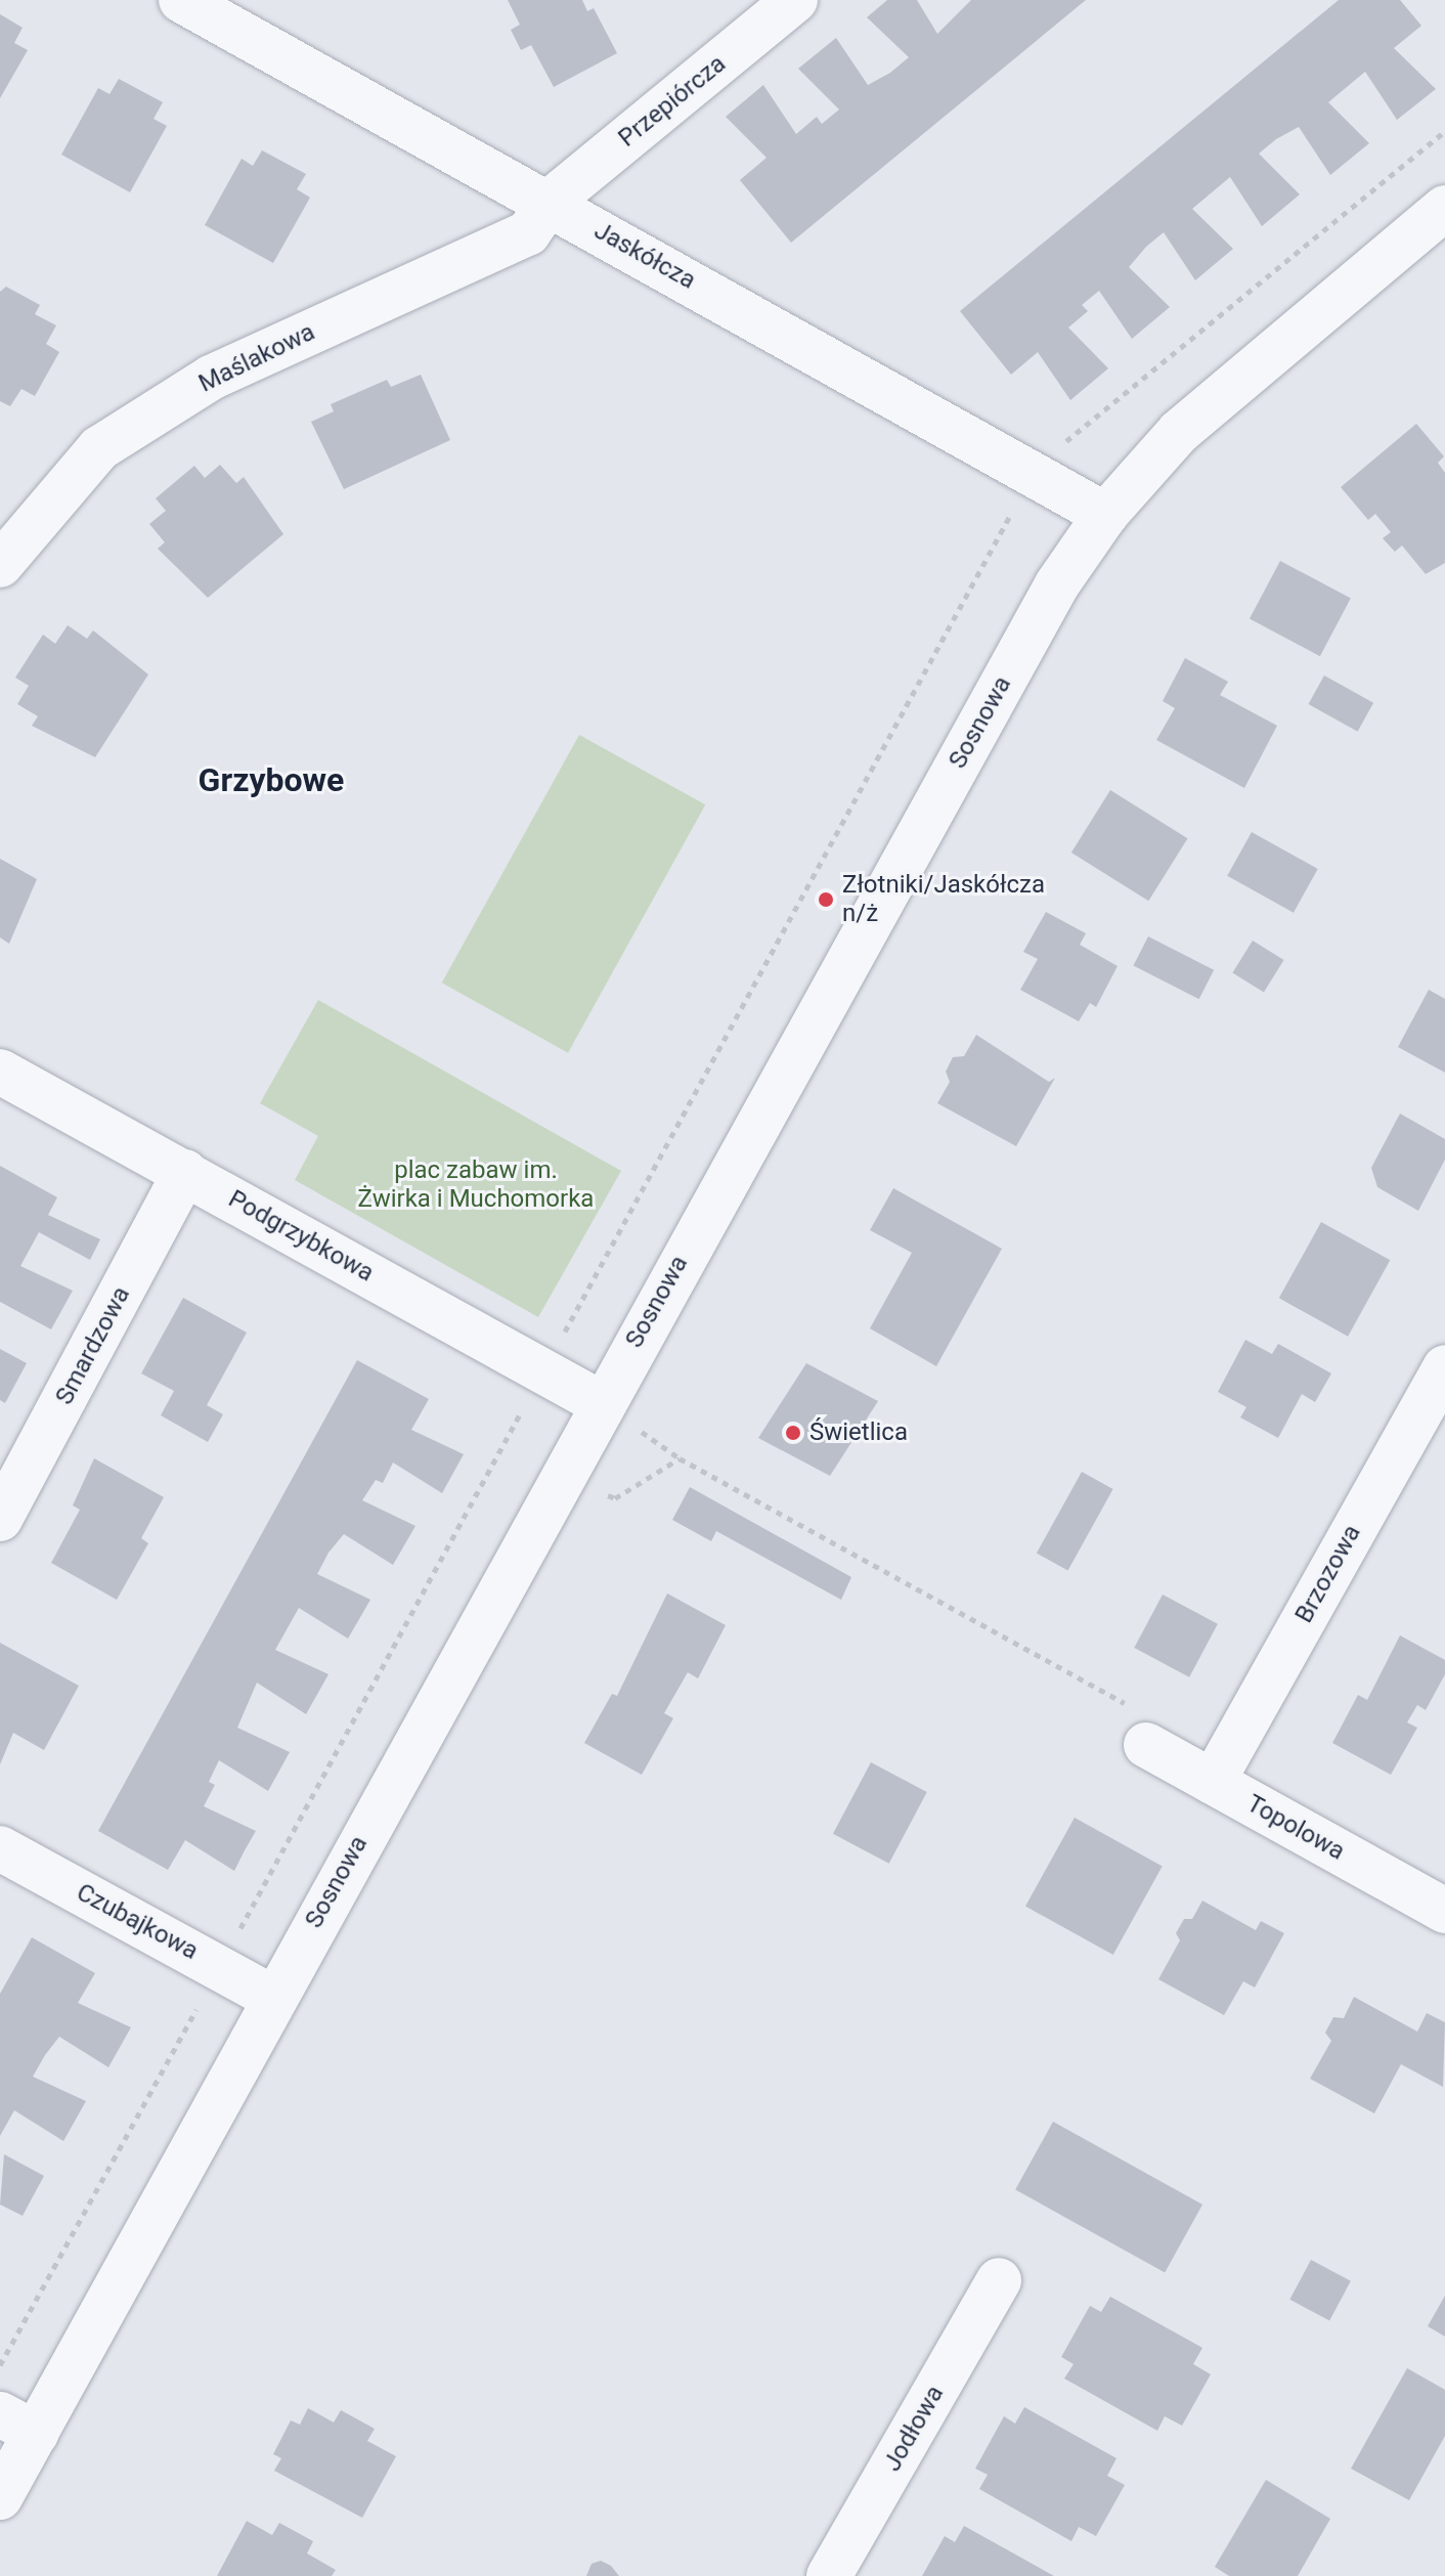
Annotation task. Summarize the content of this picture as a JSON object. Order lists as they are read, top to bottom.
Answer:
{
  "streets": {
    "street": [
      "Przepiórcza",
      "Jaskółcza",
      "Maślakowa",
      "Sosnowa",
      "Podgrzybkowa",
      "Smardzowa",
      "Brzozowa",
      "Topolowa",
      "Czubajkowa",
      "Jodłowa"
    ]
  },
  "crossings": [
    ["Przepiórcza", "Jaskółcza"],
    ["Przepiórcza", "Maślakowa"],
    ["Jaskółcza", "Maślakowa"],
    ["Jaskółcza", "Sosnowa"],
    ["Sosnowa", "Podgrzybkowa"],
    ["Sosnowa", "Czubajkowa"],
    ["Podgrzybkowa", "Smardzowa"],
    ["Brzozowa", "Topolowa"]
  ],
  "districts": ["Grzybowe"],
  "parks": ["plac zabaw im. Żwirka i Muchomorka"],
  "places": ["Złotniki/Jaskółcza n/ż", "Świetlica"]
}
